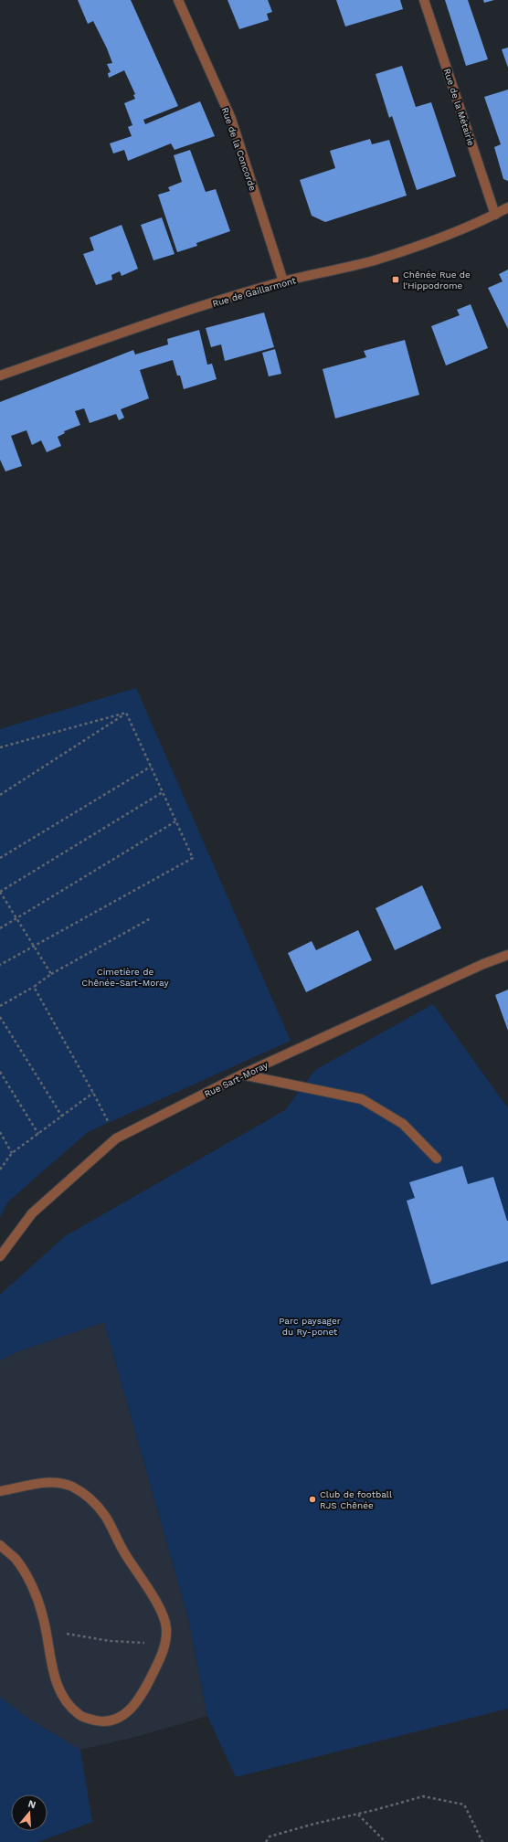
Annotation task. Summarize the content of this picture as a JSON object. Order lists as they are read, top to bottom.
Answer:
{
  "streets": {
    "street": [
      "Rue de la Métairie",
      "Rue de la Concorde",
      "Rue de Gaillarmont",
      "Rue Sart-Moray"
    ]
  },
  "crossings": [
    ["Rue de la Métairie", "Rue de Gaillarmont"],
    ["Rue de la Concorde", "Rue de Gaillarmont"]
  ],
  "parks": ["Cimetière de Chênée-Sart-Moray", "Parc paysager du Ry-ponet"],
  "places": {
    "transit": ["Chênée Rue de l'Hippodrome"],
    "other": ["Club de football RJS Chênée"]
  },
  "north": "top"
}
